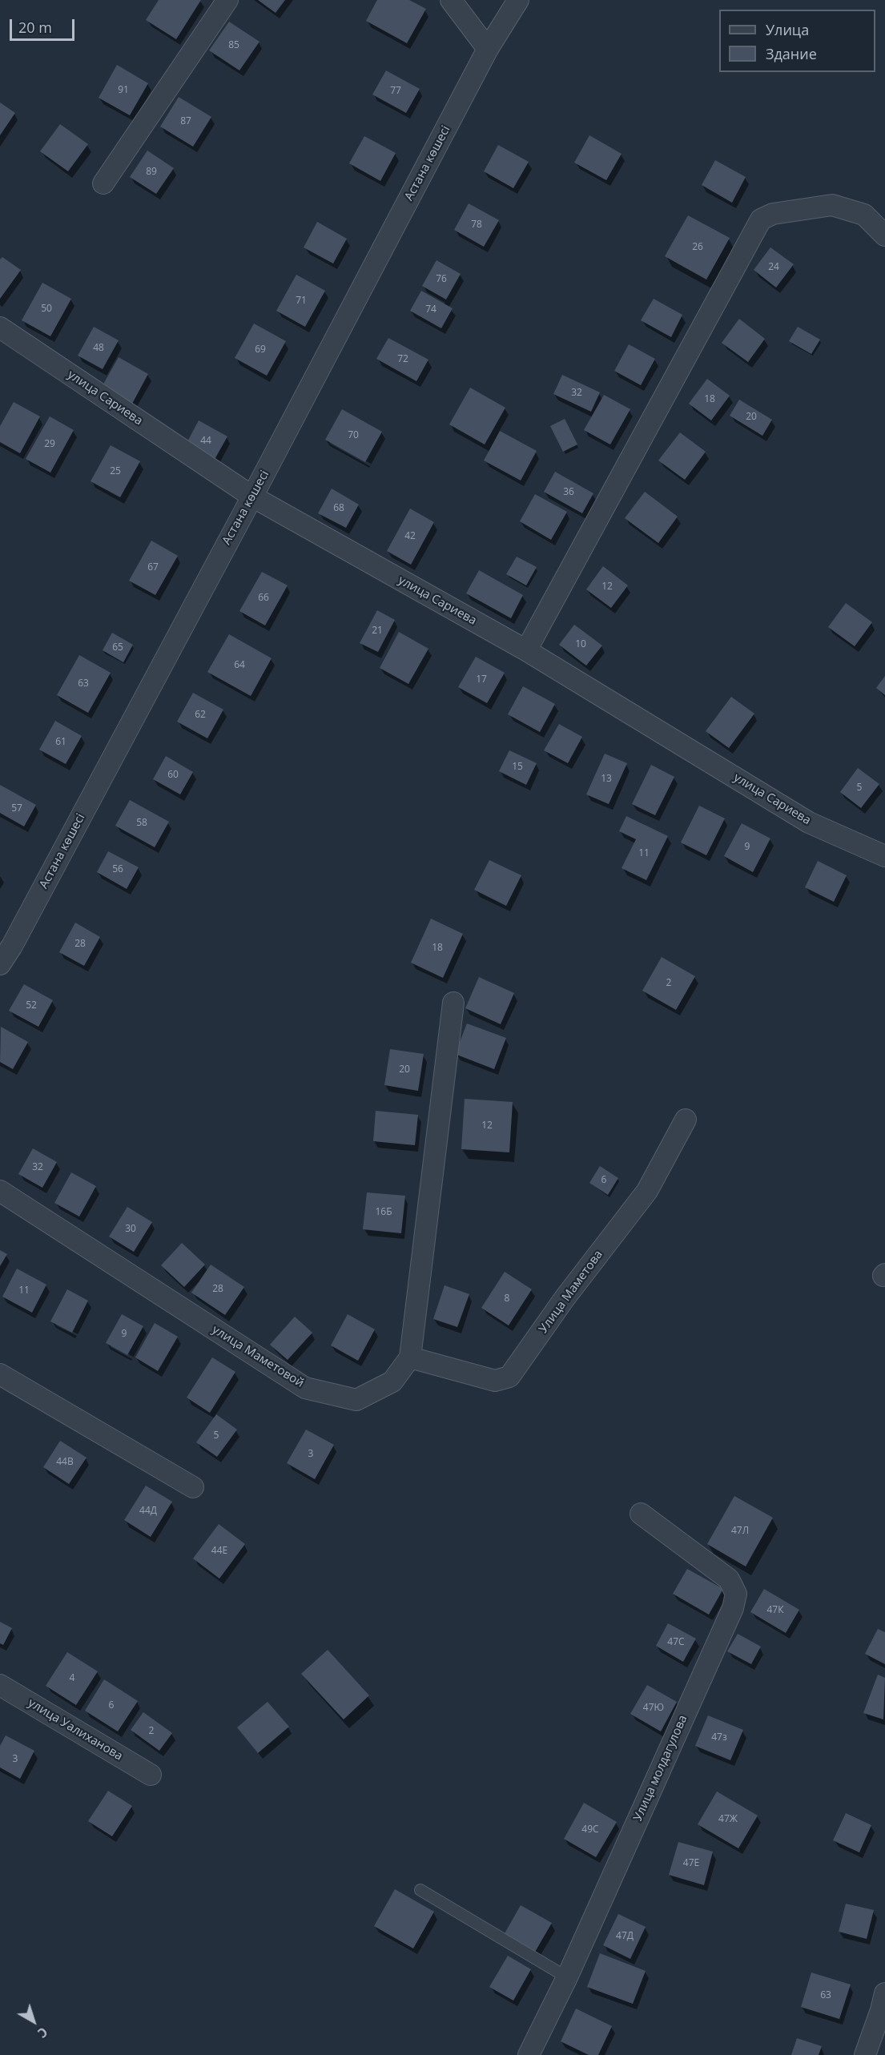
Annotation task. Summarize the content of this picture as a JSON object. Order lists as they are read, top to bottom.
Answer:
{
  "streets": {
    "street": [
      "Астана көшесі",
      "улица Сариева",
      "Улица Маметова",
      "улица Маметовой",
      "улица Уалиханова",
      "Улица молдагулова"
    ]
  },
  "crossings": [
    ["Астана көшесі", "улица Сариева"],
    ["Улица Маметова", "улица Маметовой"]
  ],
  "house_numbers": [
    "85",
    "91",
    "77",
    "87",
    "89",
    "78",
    "26",
    "24",
    "76",
    "71",
    "50",
    "74",
    "48",
    "69",
    "72",
    "32",
    "18",
    "20",
    "70",
    "44",
    "29",
    "25",
    "36",
    "68",
    "42",
    "67",
    "12",
    "66",
    "21",
    "10",
    "65",
    "64",
    "17",
    "63",
    "62",
    "61",
    "15",
    "60",
    "13",
    "5",
    "57",
    "58",
    "9",
    "11",
    "56",
    "28",
    "18",
    "2",
    "52",
    "20",
    "12",
    "32",
    "6",
    "16Б",
    "30",
    "28",
    "11",
    "8",
    "9",
    "5",
    "3",
    "44В",
    "44Д",
    "47Л",
    "44Е",
    "47К",
    "47С",
    "4",
    "6",
    "47Ю",
    "2",
    "47з",
    "3",
    "47Ж",
    "49С",
    "47Е",
    "47Д",
    "63"
  ],
  "legend": ["Улица", "Здание"],
  "scale_bar": "20 m",
  "north": "bottom right"
}
